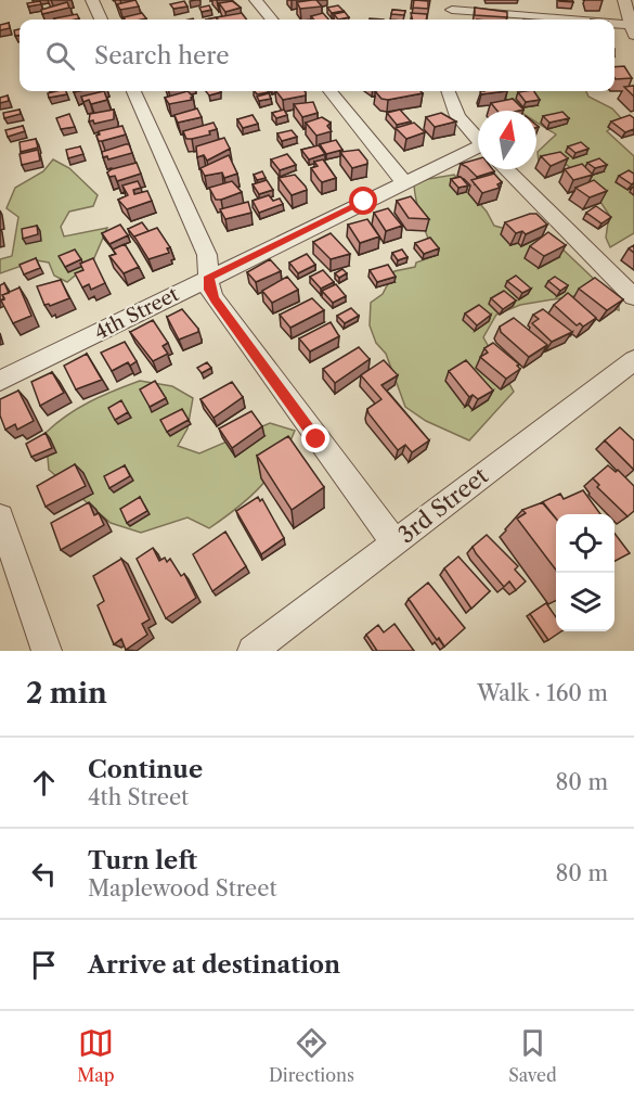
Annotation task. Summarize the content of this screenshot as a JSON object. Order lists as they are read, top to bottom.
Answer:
{
  "streets": {
    "street": ["4th Street", "3rd Street"]
  },
  "north": "top",
  "page": {
    "search": "Search here",
    "heading": ["2 min", "Walk · 160 m"],
    "list": [
      ["Continue", "4th Street", "80 m"],
      ["Turn left", "Maplewood Street", "80 m"],
      "Arrive at destination"
    ],
    "nav": ["Map", "Directions", "Saved"]
  }
}
